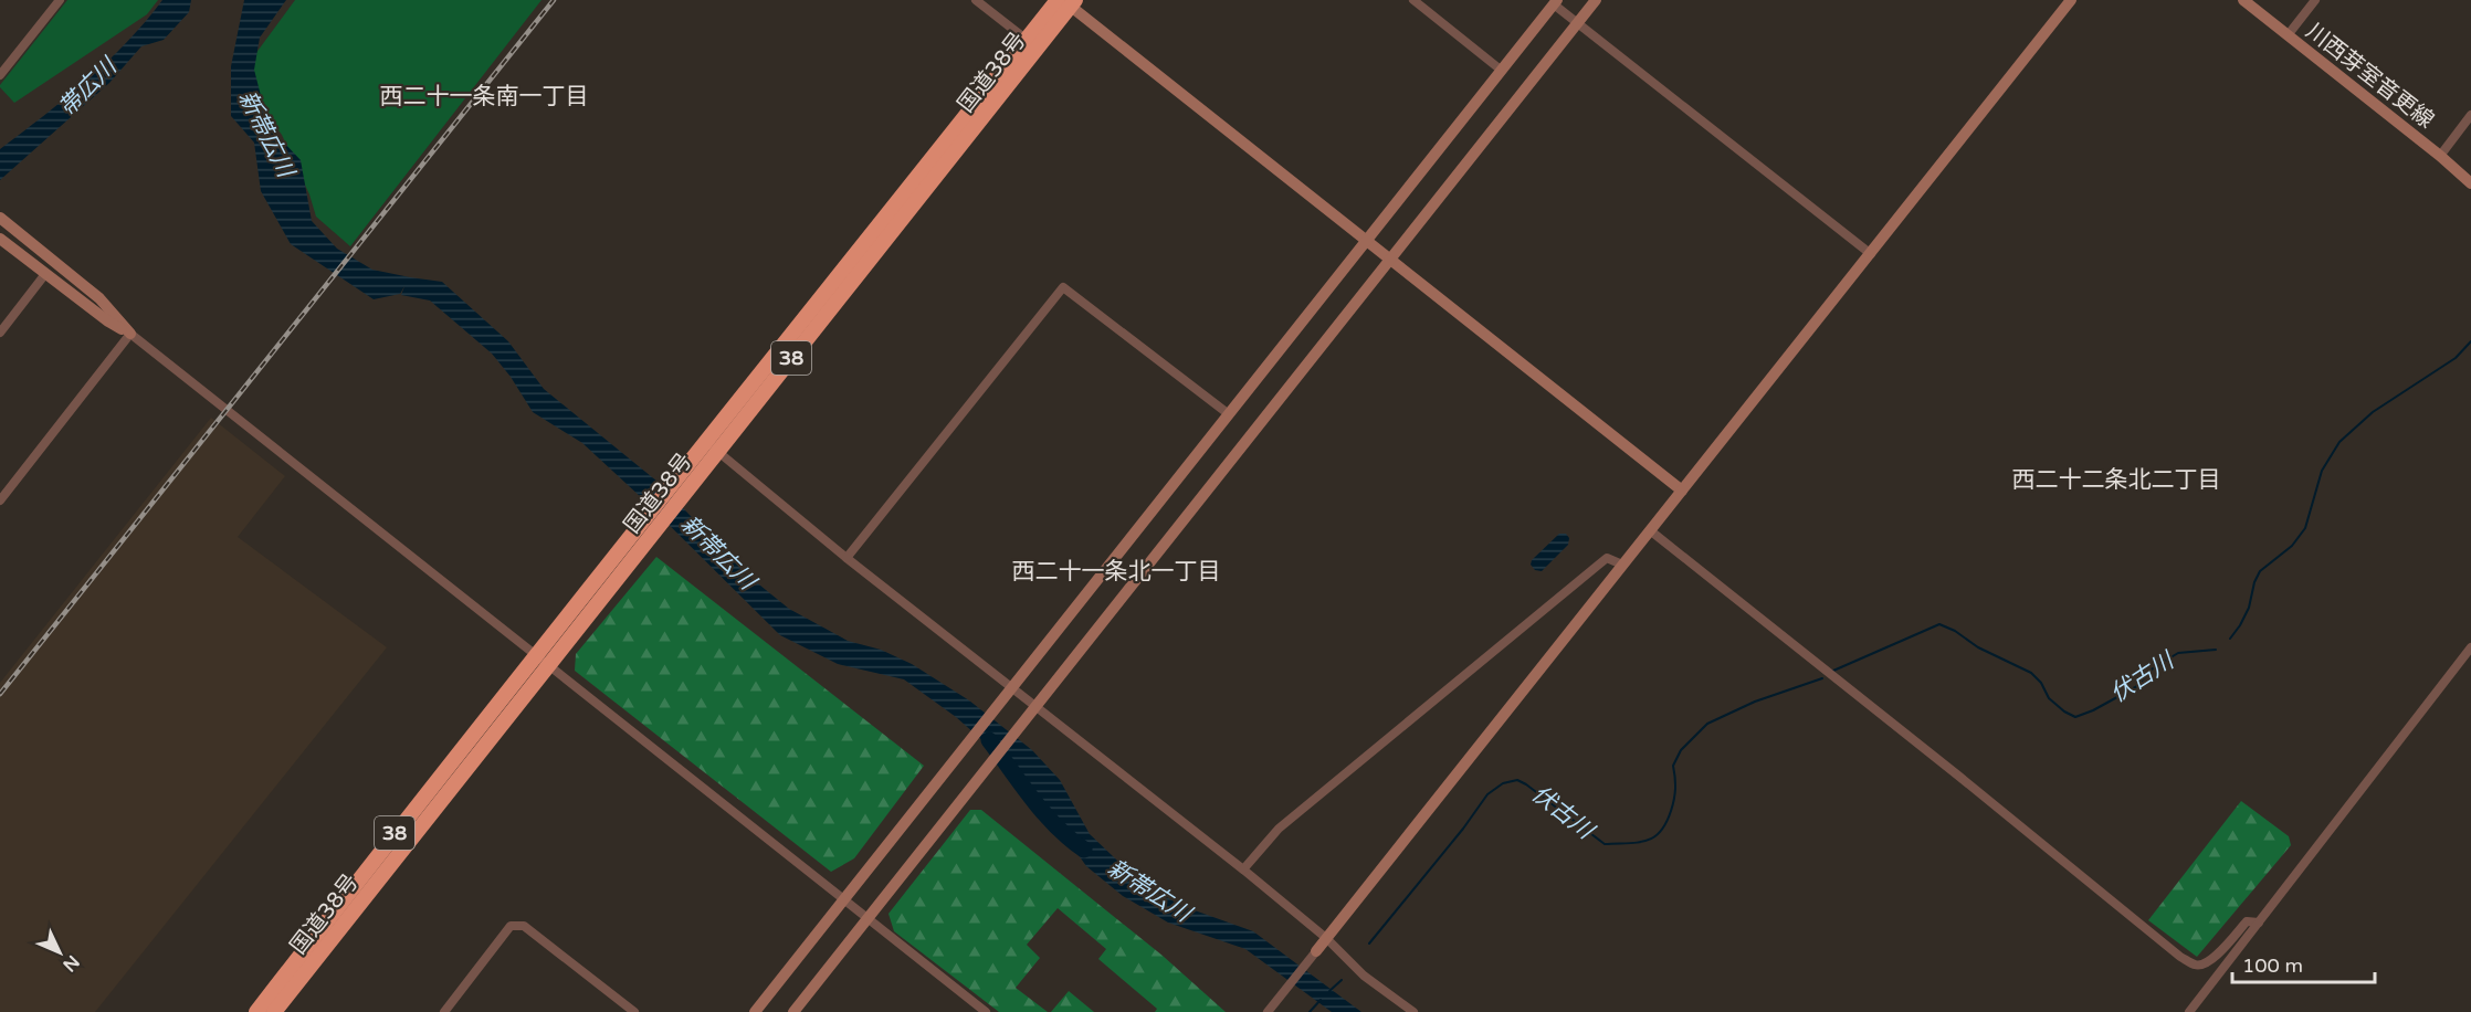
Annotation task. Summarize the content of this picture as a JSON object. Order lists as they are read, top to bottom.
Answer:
{
  "streets": {
    "highway": ["国道38号", "38"],
    "street": ["川西芽室音更線"]
  },
  "districts": ["西二十一条南一丁目", "西二十二条北二丁目", "西二十一条北一丁目"],
  "water": ["帯広川", "新帯広川", "伏古川"],
  "scale_bar": "100 m",
  "north": "bottom right"
}
